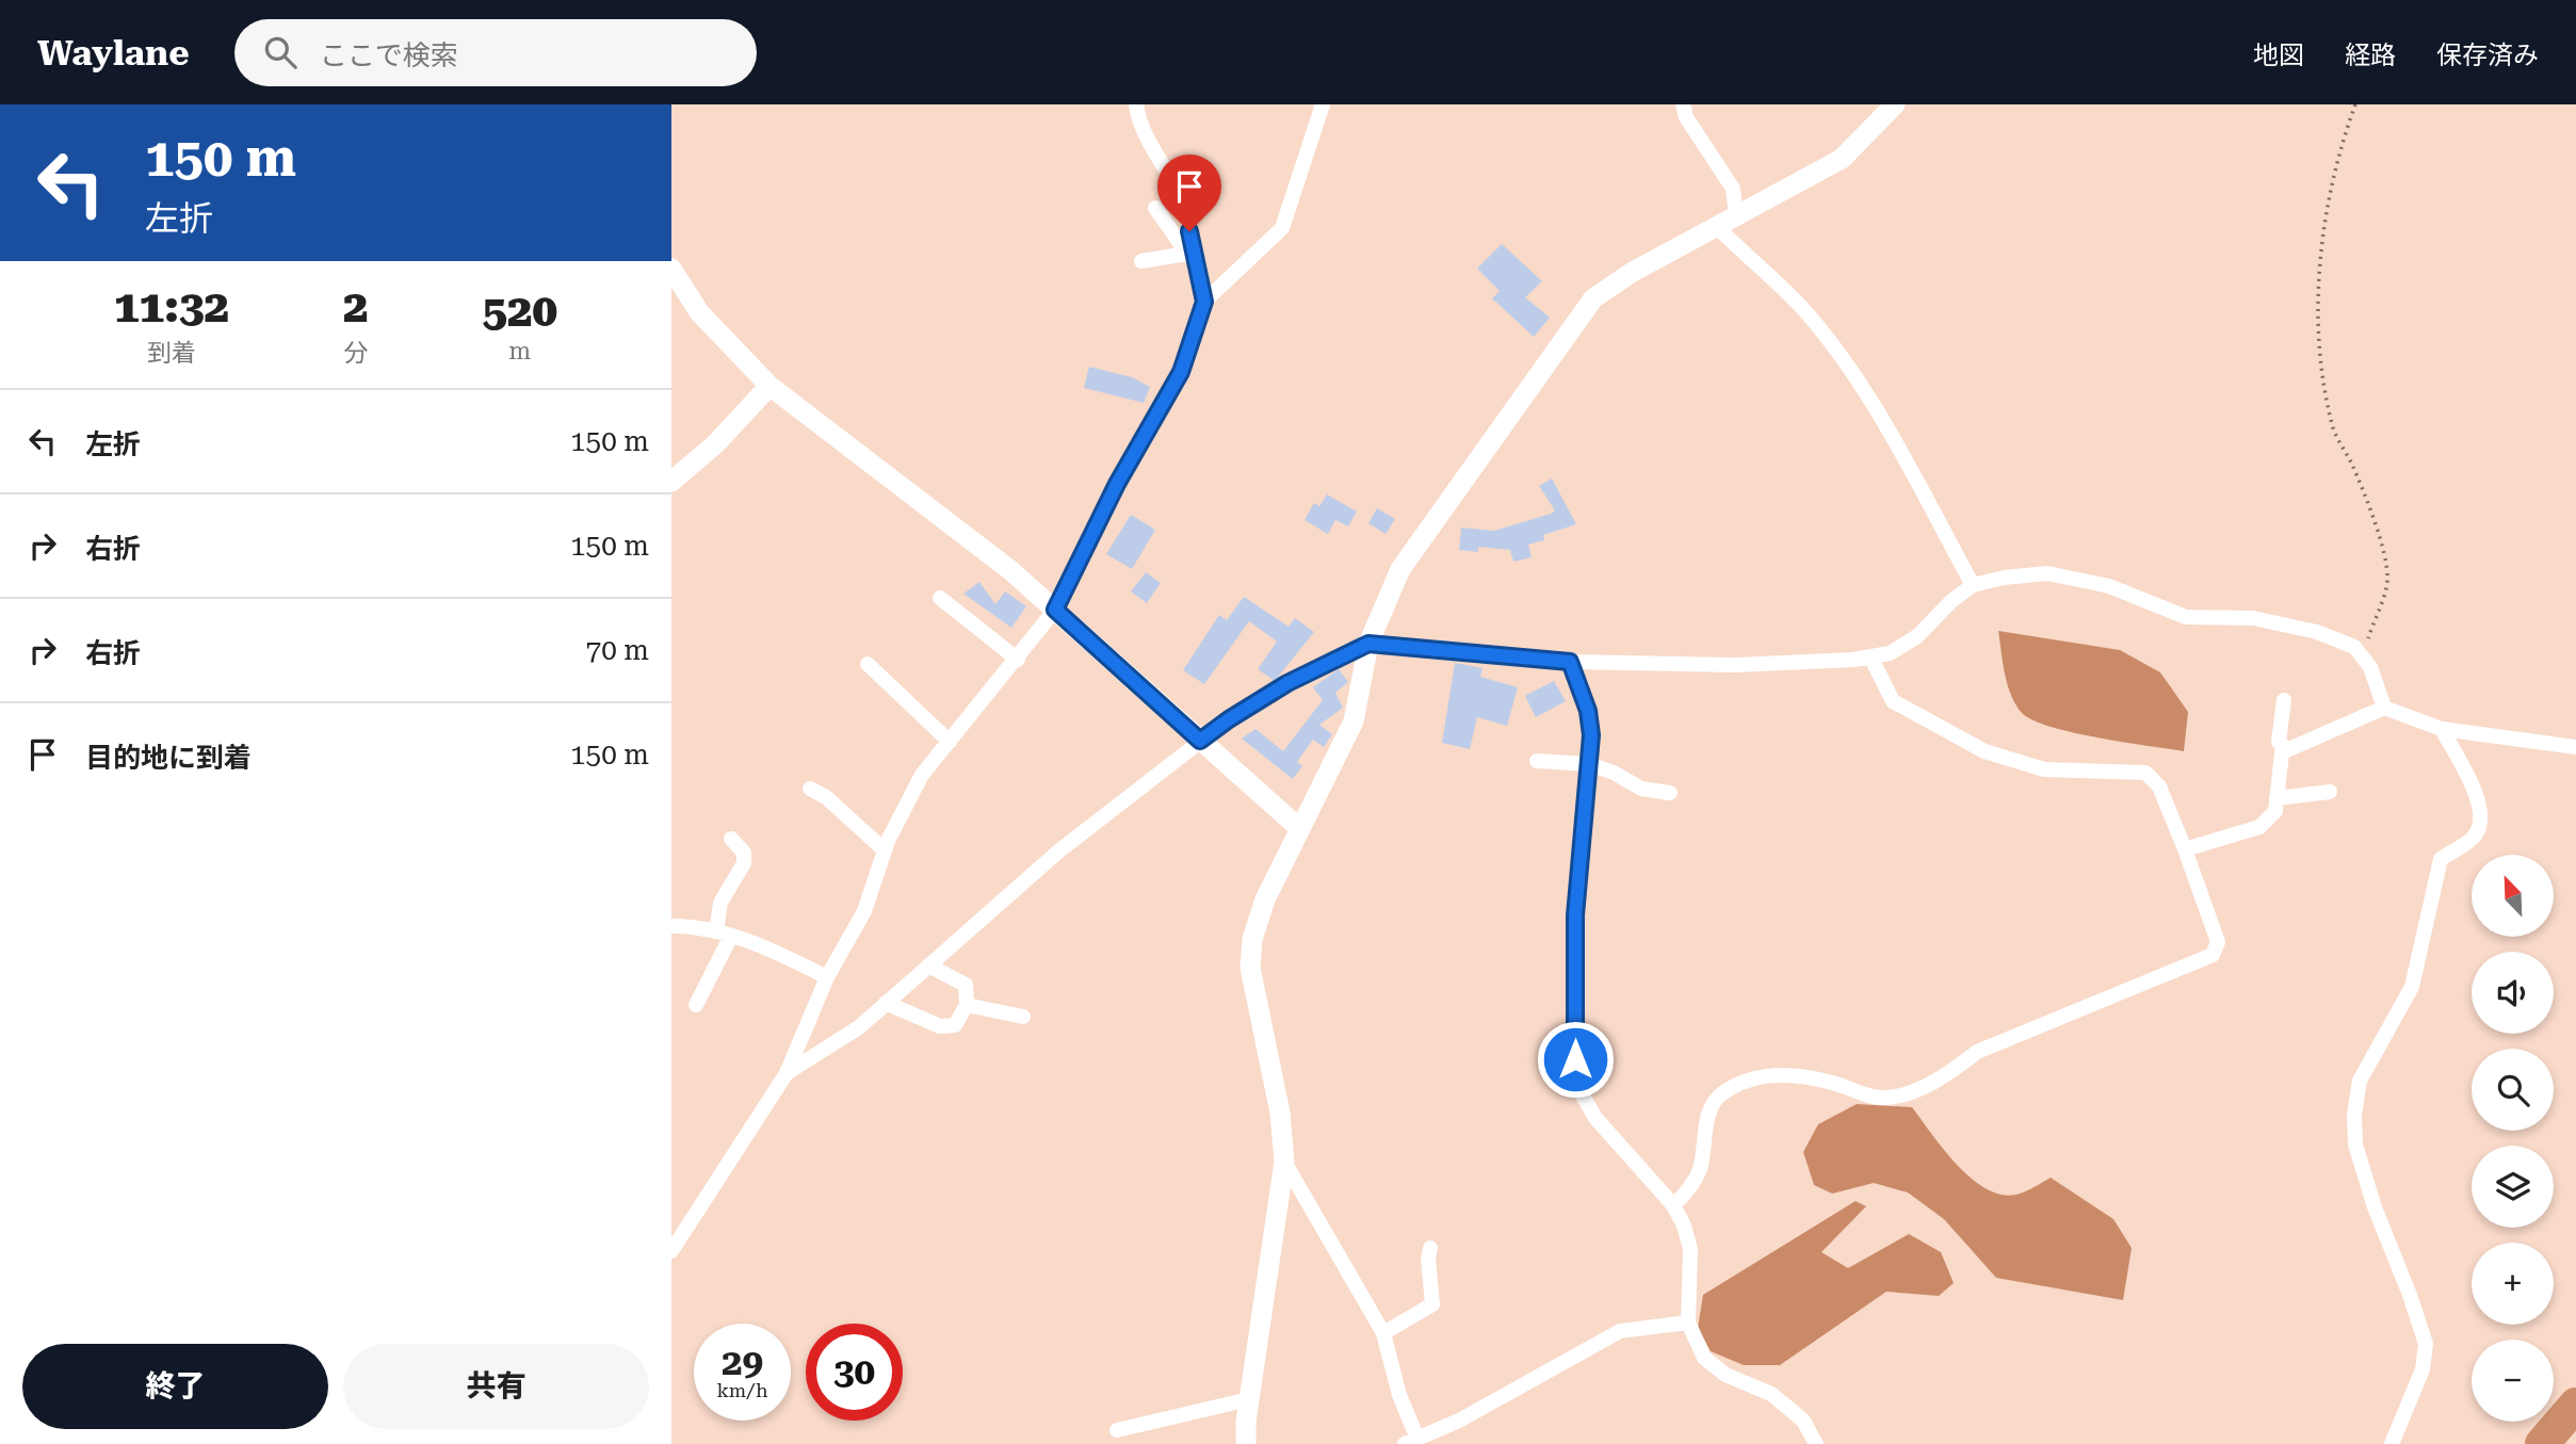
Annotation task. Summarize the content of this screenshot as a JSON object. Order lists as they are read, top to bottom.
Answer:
{
  "north": "top left",
  "page": {
    "header": "Waylane",
    "search": "ここで検索",
    "nav": ["地図", "経路", "保存済み"],
    "turn": ["150 m", "左折"],
    "eta": [
      "11:32",
      "到着",
      "2",
      "分",
      "520",
      "m"
    ],
    "list": [
      {
        "name": "左折",
        "value": "150 m"
      },
      {
        "name": "右折",
        "value": "150 m"
      },
      {
        "name": "右折",
        "value": "70 m"
      },
      {
        "name": "目的地に到着",
        "value": "150 m"
      }
    ],
    "map_buttons": ["+", "−"],
    "speed": "29 km/h",
    "limit": "30",
    "buttons": ["終了", "共有"]
  }
}
